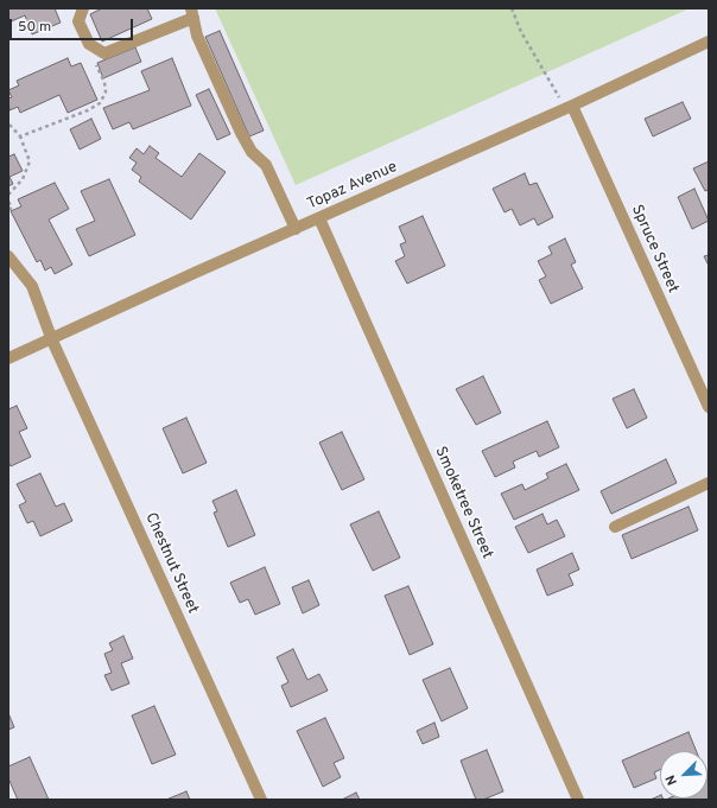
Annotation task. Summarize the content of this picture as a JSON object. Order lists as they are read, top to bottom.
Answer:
{
  "streets": {
    "street": [
      "Topaz Avenue",
      "Spruce Street",
      "Smoketree Street",
      "Chestnut Street"
    ]
  },
  "crossings": [
    ["Topaz Avenue", "Spruce Street"],
    ["Topaz Avenue", "Smoketree Street"],
    ["Topaz Avenue", "Chestnut Street"]
  ],
  "scale_bar": "50 m",
  "north": "bottom left"
}
